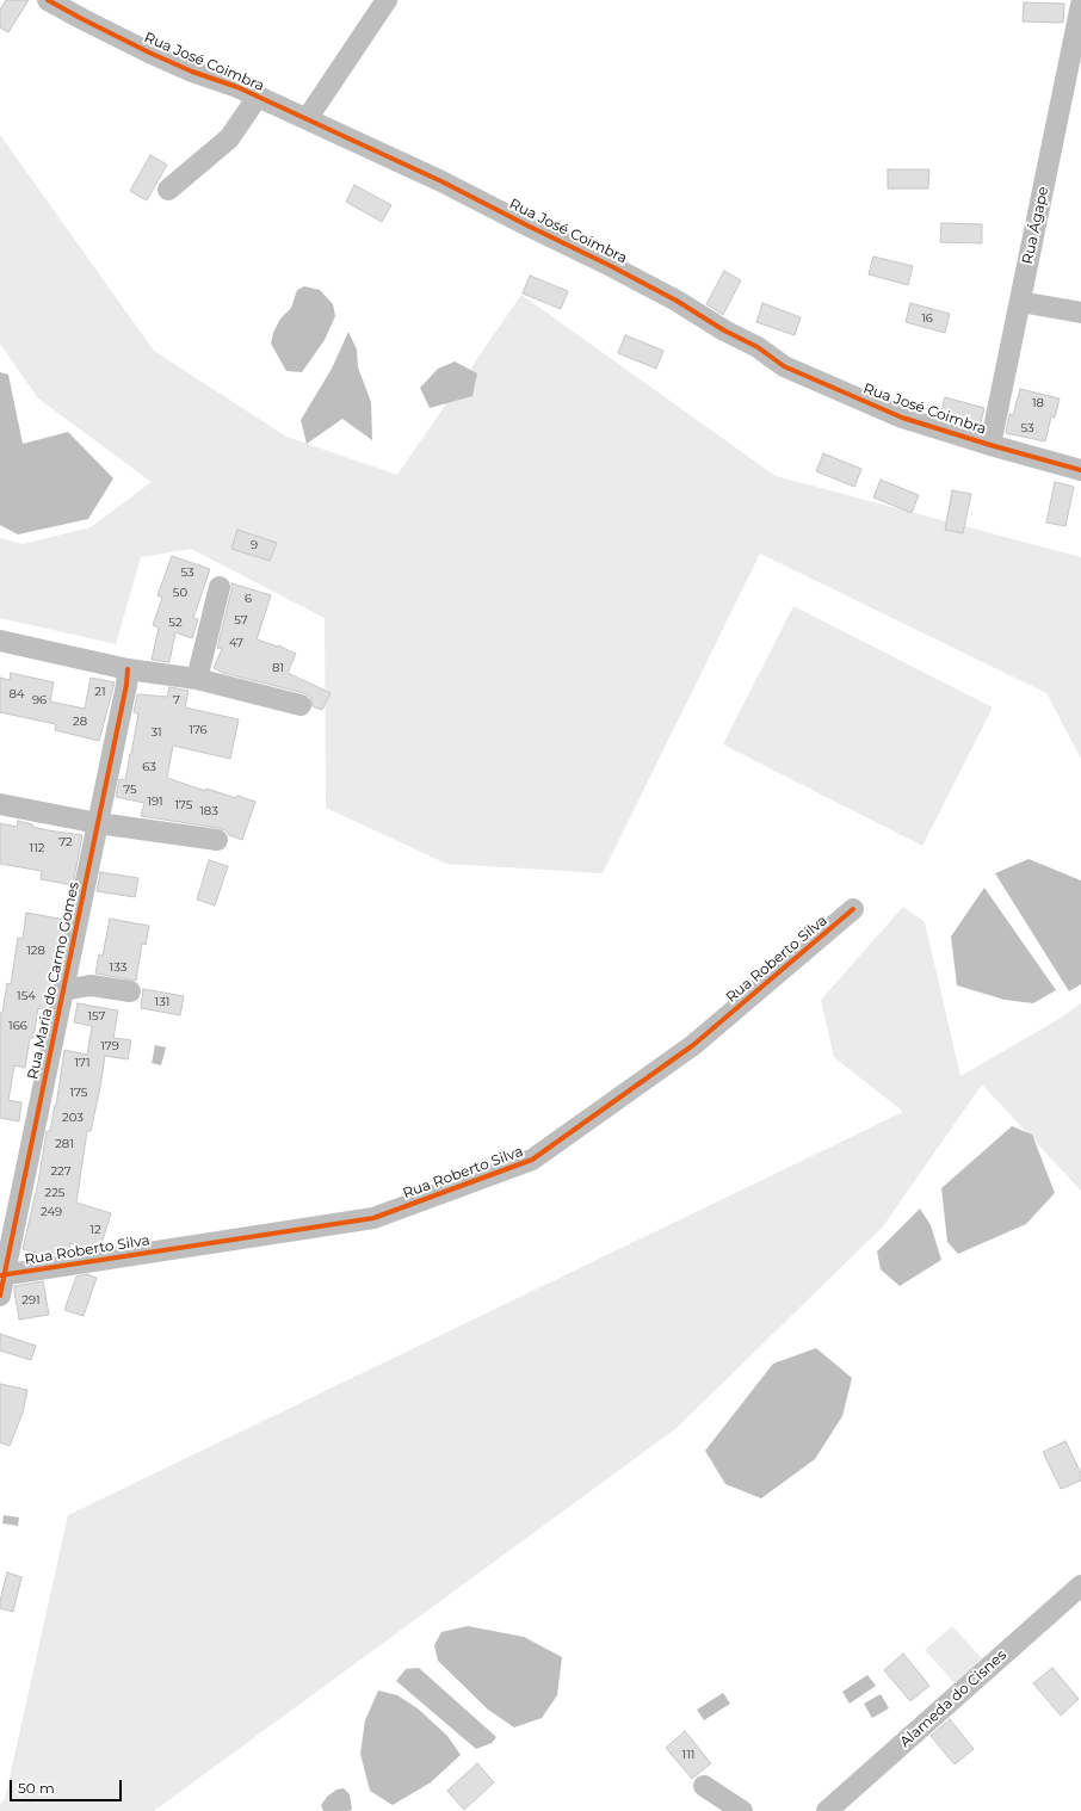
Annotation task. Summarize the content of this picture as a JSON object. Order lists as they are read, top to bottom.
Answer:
{
  "streets": {
    "street": [
      "Rua José Coimbra",
      "Rua Ágape",
      "Rua Roberto Silva",
      "Rua Maria do Carmo Gomes",
      "Alameda do Cisnes"
    ]
  },
  "crossings": [
    ["Rua José Coimbra", "Rua Ágape"],
    ["Rua Roberto Silva", "Rua Maria do Carmo Gomes"]
  ],
  "house_numbers": [
    "16",
    "18",
    "53",
    "9",
    "53",
    "50",
    "6",
    "57",
    "52",
    "47",
    "81",
    "21",
    "84",
    "96",
    "7",
    "28",
    "176",
    "31",
    "63",
    "75",
    "191",
    "175",
    "183",
    "72",
    "112",
    "128",
    "133",
    "154",
    "131",
    "157",
    "166",
    "179",
    "171",
    "175",
    "203",
    "281",
    "227",
    "225",
    "249",
    "12",
    "291",
    "111"
  ],
  "scale_bar": "50 m"
}
